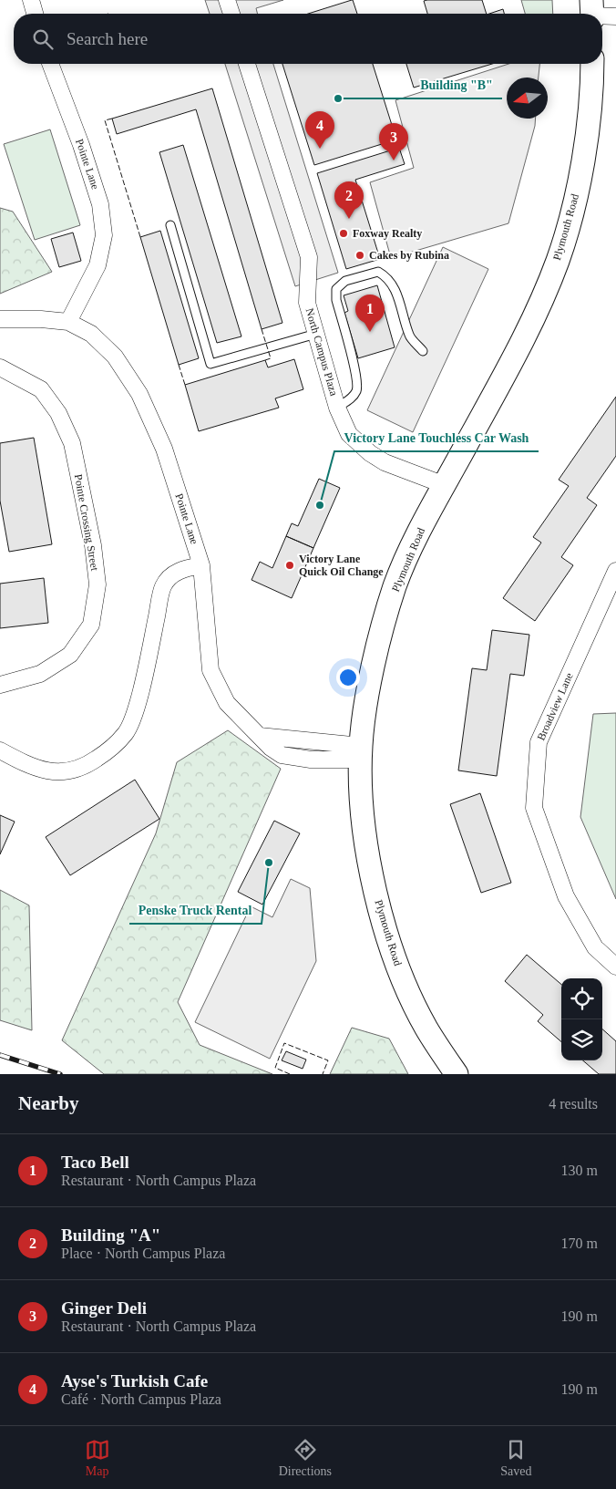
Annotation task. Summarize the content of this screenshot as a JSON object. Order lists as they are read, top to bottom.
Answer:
{
  "streets": {
    "main road": ["Plymouth Road"],
    "street": [
      "Pointe Lane",
      "North Campus Plaza",
      "Pointe Crossing Street",
      "Broadview Lane"
    ]
  },
  "crossings": [
    ["Pointe Lane", "Plymouth Road"],
    ["Plymouth Road", "North Campus Plaza"]
  ],
  "places": [
    "Building \"B\"",
    "Foxway Realty",
    "Cakes by Rubina",
    "Victory Lane Touchless Car Wash",
    "Victory Lane Quick Oil Change",
    "Penske Truck Rental"
  ],
  "north": "left",
  "page": {
    "search": "Search here",
    "pins": [
      "4",
      "3",
      "2",
      "1"
    ],
    "heading": ["Nearby", "4 results"],
    "list": [
      {
        "mark": "1",
        "name": "Taco Bell",
        "note": "Restaurant · North Campus Plaza",
        "value": "130 m"
      },
      {
        "mark": "2",
        "name": "Building \"A\"",
        "note": "Place · North Campus Plaza",
        "value": "170 m"
      },
      {
        "mark": "3",
        "name": "Ginger Deli",
        "note": "Restaurant · North Campus Plaza",
        "value": "190 m"
      },
      {
        "mark": "4",
        "name": "Ayse's Turkish Cafe",
        "note": "Café · North Campus Plaza",
        "value": "190 m"
      }
    ],
    "nav": ["Map", "Directions", "Saved"]
  }
}
